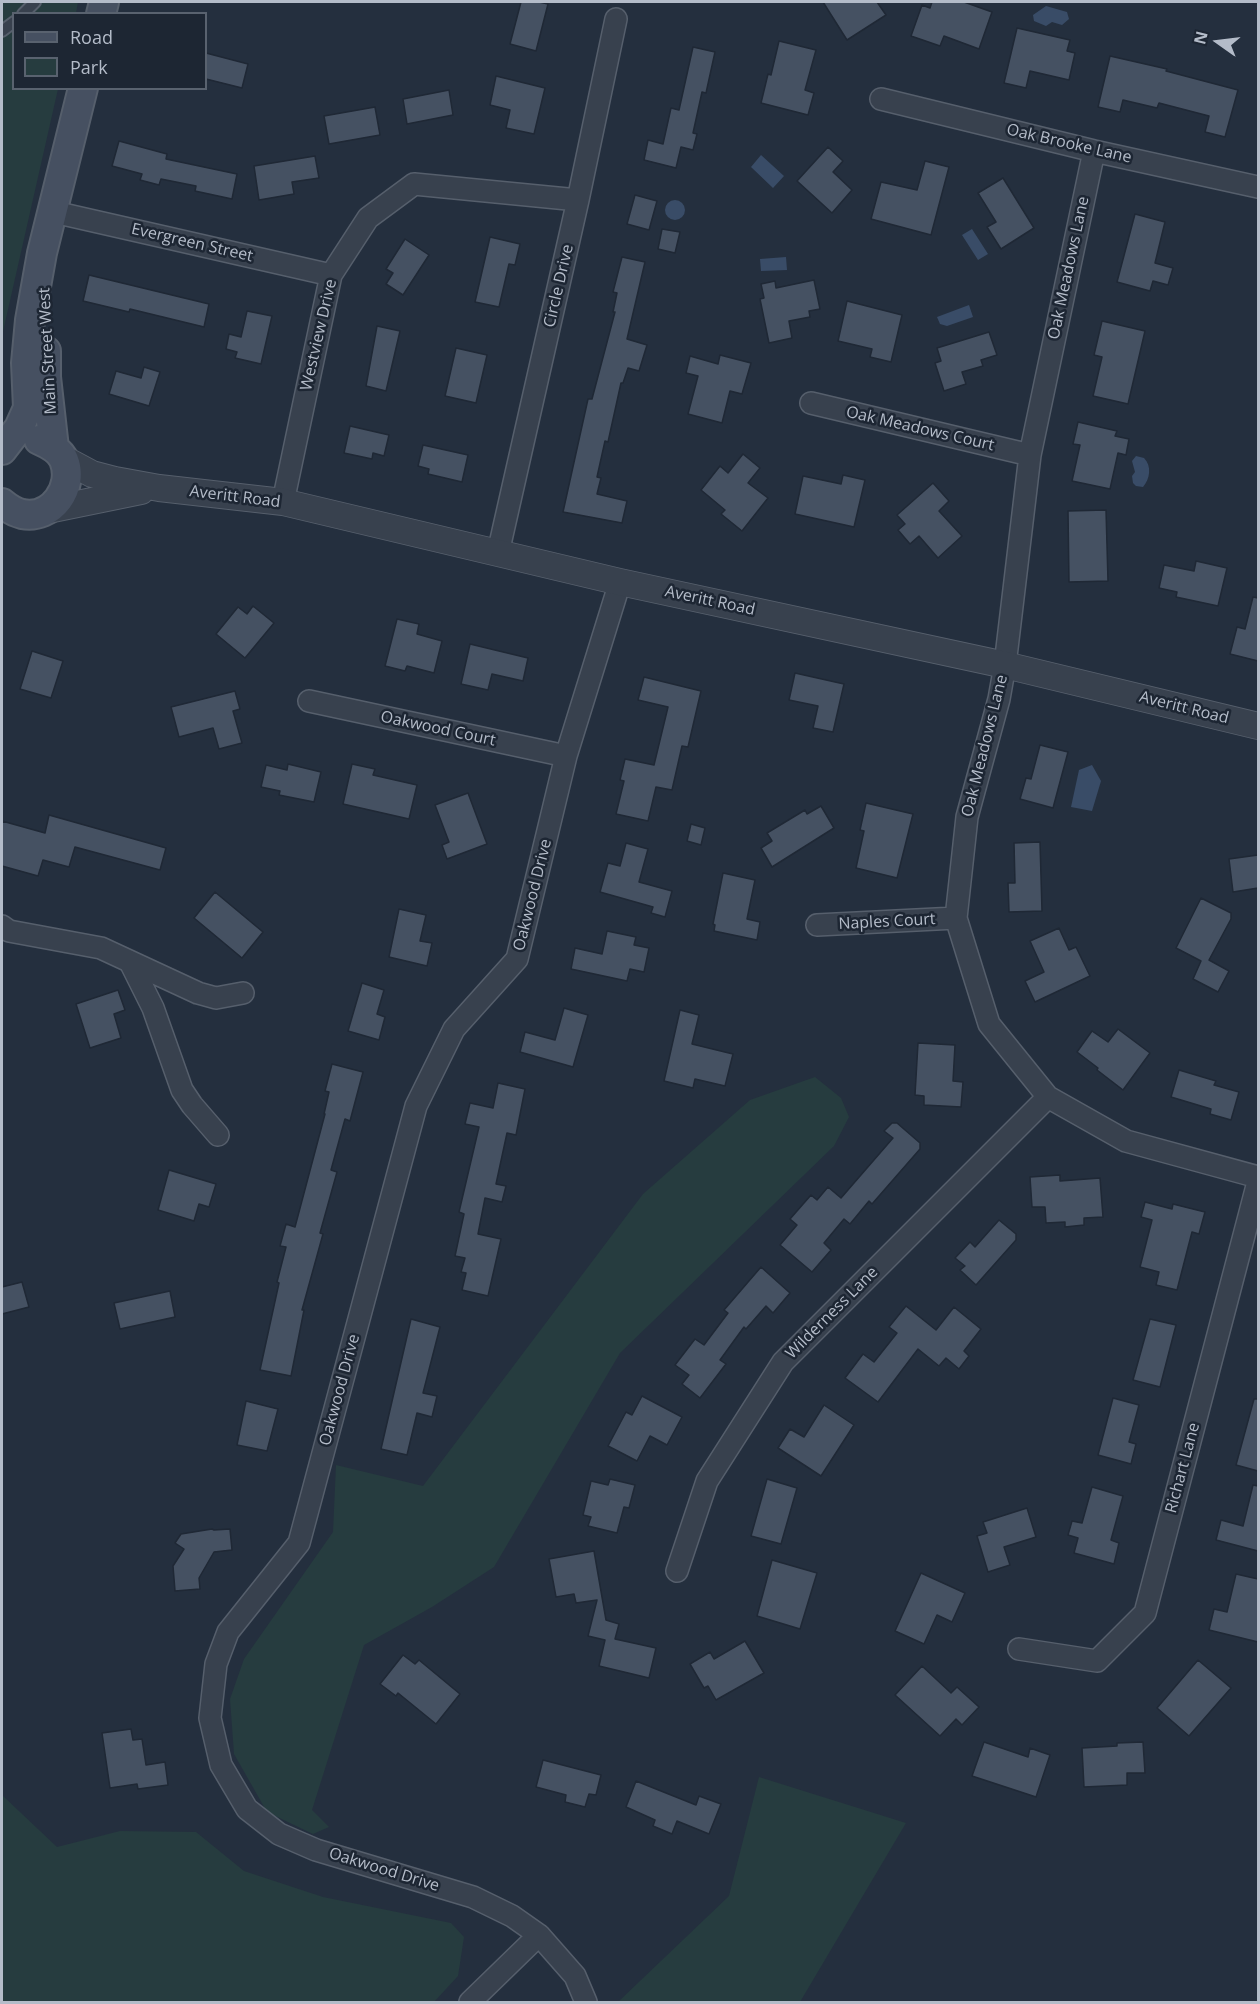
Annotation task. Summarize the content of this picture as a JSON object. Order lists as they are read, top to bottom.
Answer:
{
  "streets": {
    "main road": ["Main Street West"],
    "street": [
      "Oak Brooke Lane",
      "Evergreen Street",
      "Oak Meadows Lane",
      "Circle Drive",
      "Westview Drive",
      "Oak Meadows Court",
      "Averitt Road",
      "Oakwood Court",
      "Oakwood Drive",
      "Naples Court",
      "Wilderness Lane",
      "Richart Lane"
    ]
  },
  "crossings": [
    ["Oak Brooke Lane", "Oak Meadows Lane"],
    ["Evergreen Street", "Westview Drive"],
    ["Evergreen Street", "Main Street West"],
    ["Oak Meadows Lane", "Oak Meadows Court"],
    ["Oak Meadows Lane", "Averitt Road"],
    ["Oak Meadows Lane", "Naples Court"],
    ["Oak Meadows Lane", "Wilderness Lane"],
    ["Circle Drive", "Westview Drive"],
    ["Circle Drive", "Averitt Road"],
    ["Westview Drive", "Averitt Road"],
    ["Main Street West", "Averitt Road"],
    ["Averitt Road", "Oakwood Drive"],
    ["Oakwood Court", "Oakwood Drive"]
  ],
  "legend": ["Road", "Park"],
  "north": "left"
}
